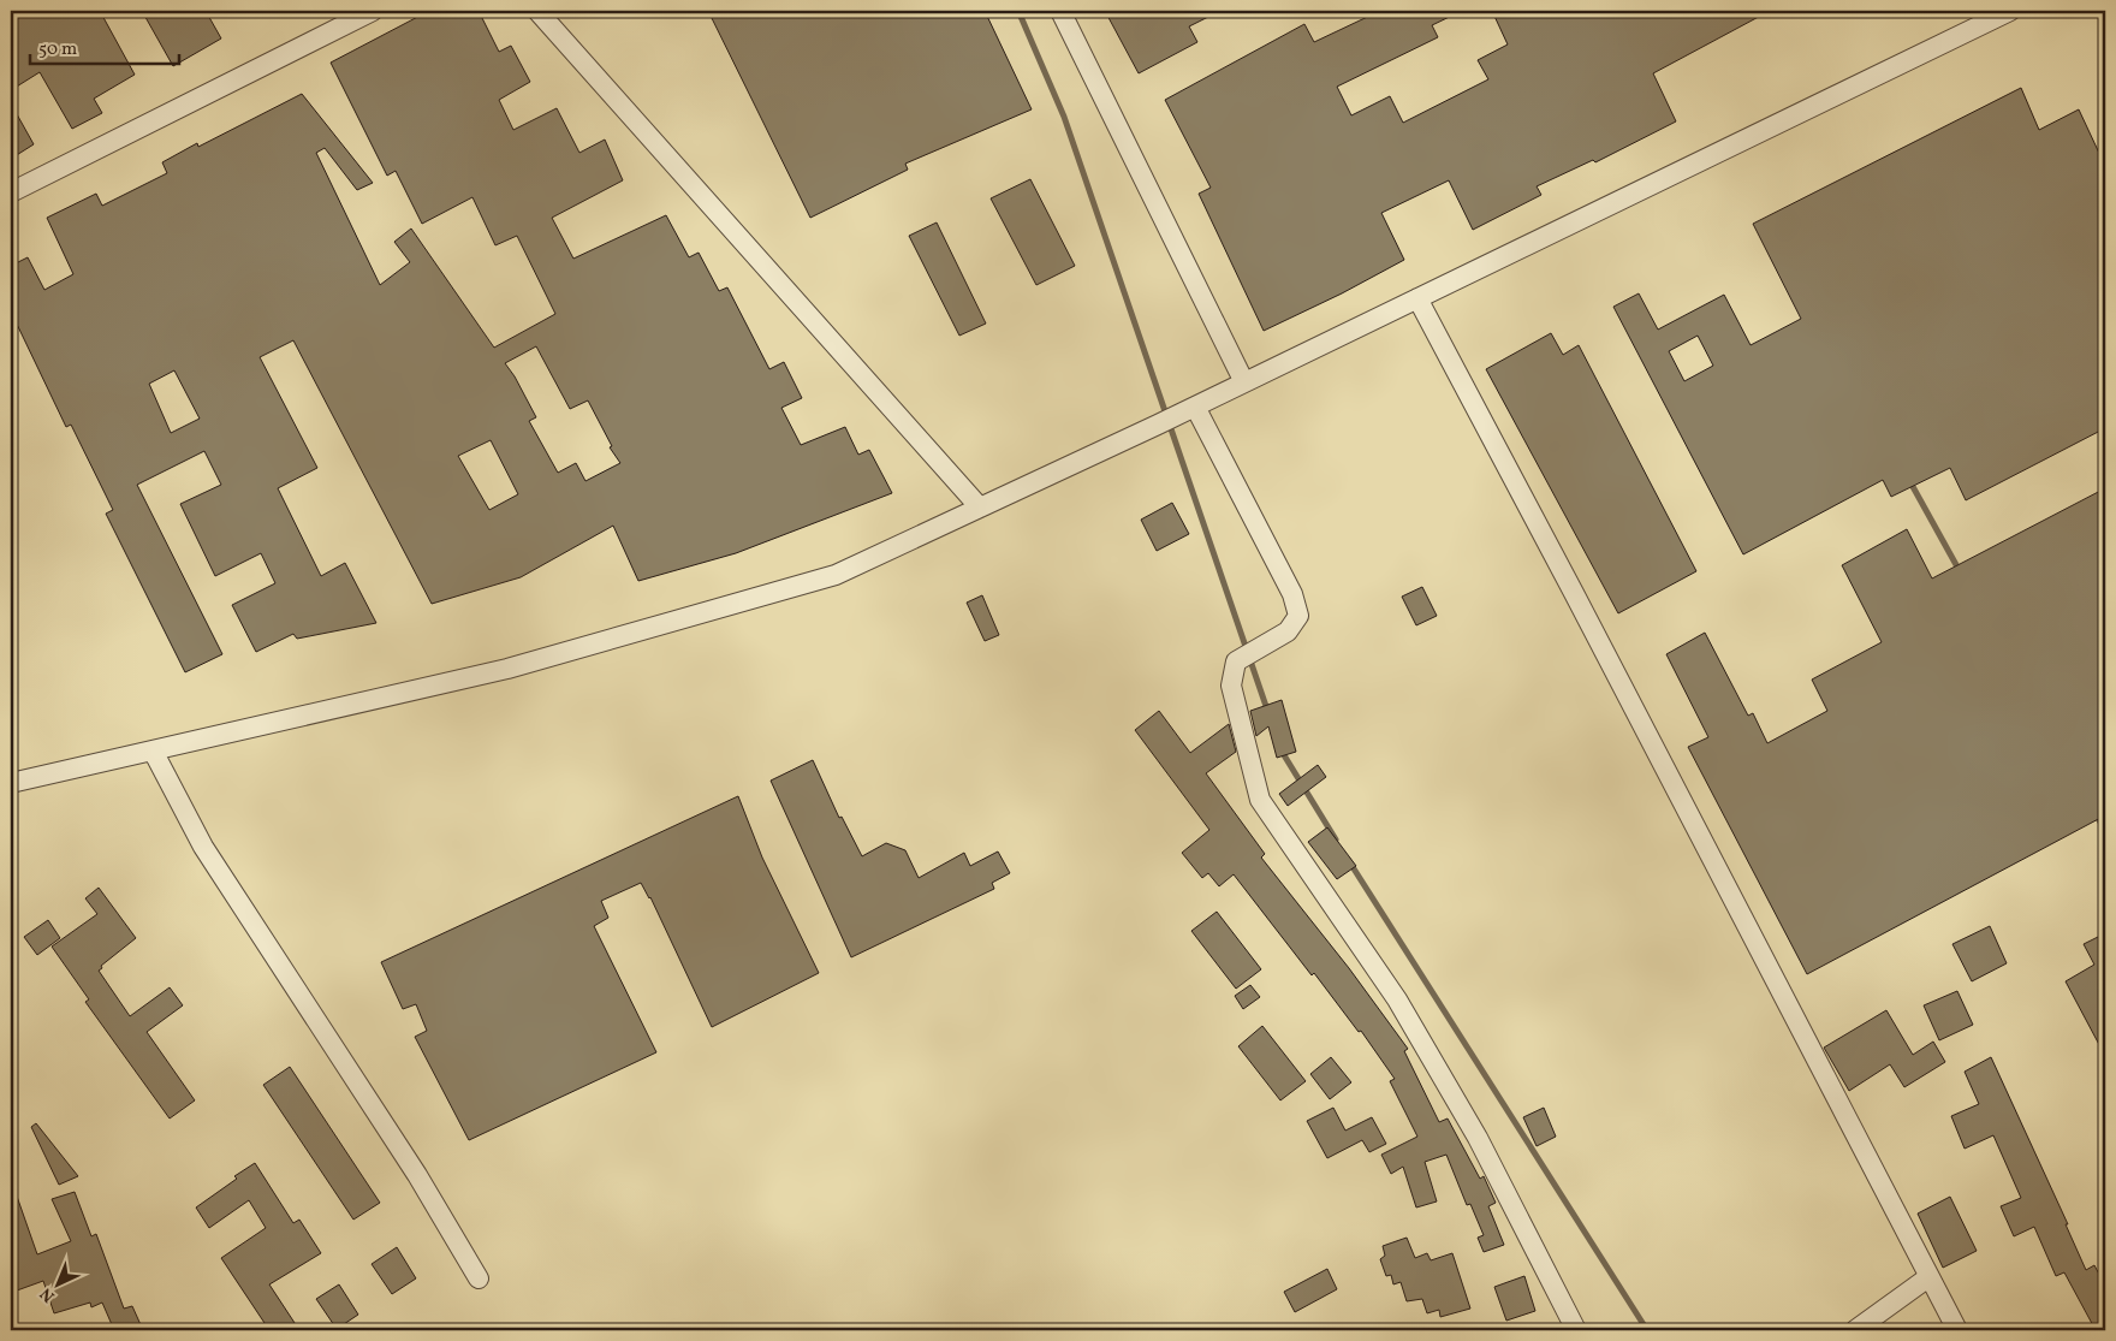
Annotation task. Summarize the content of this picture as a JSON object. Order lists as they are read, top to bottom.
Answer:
{
  "scale_bar": "50 m",
  "north": "bottom left"
}
